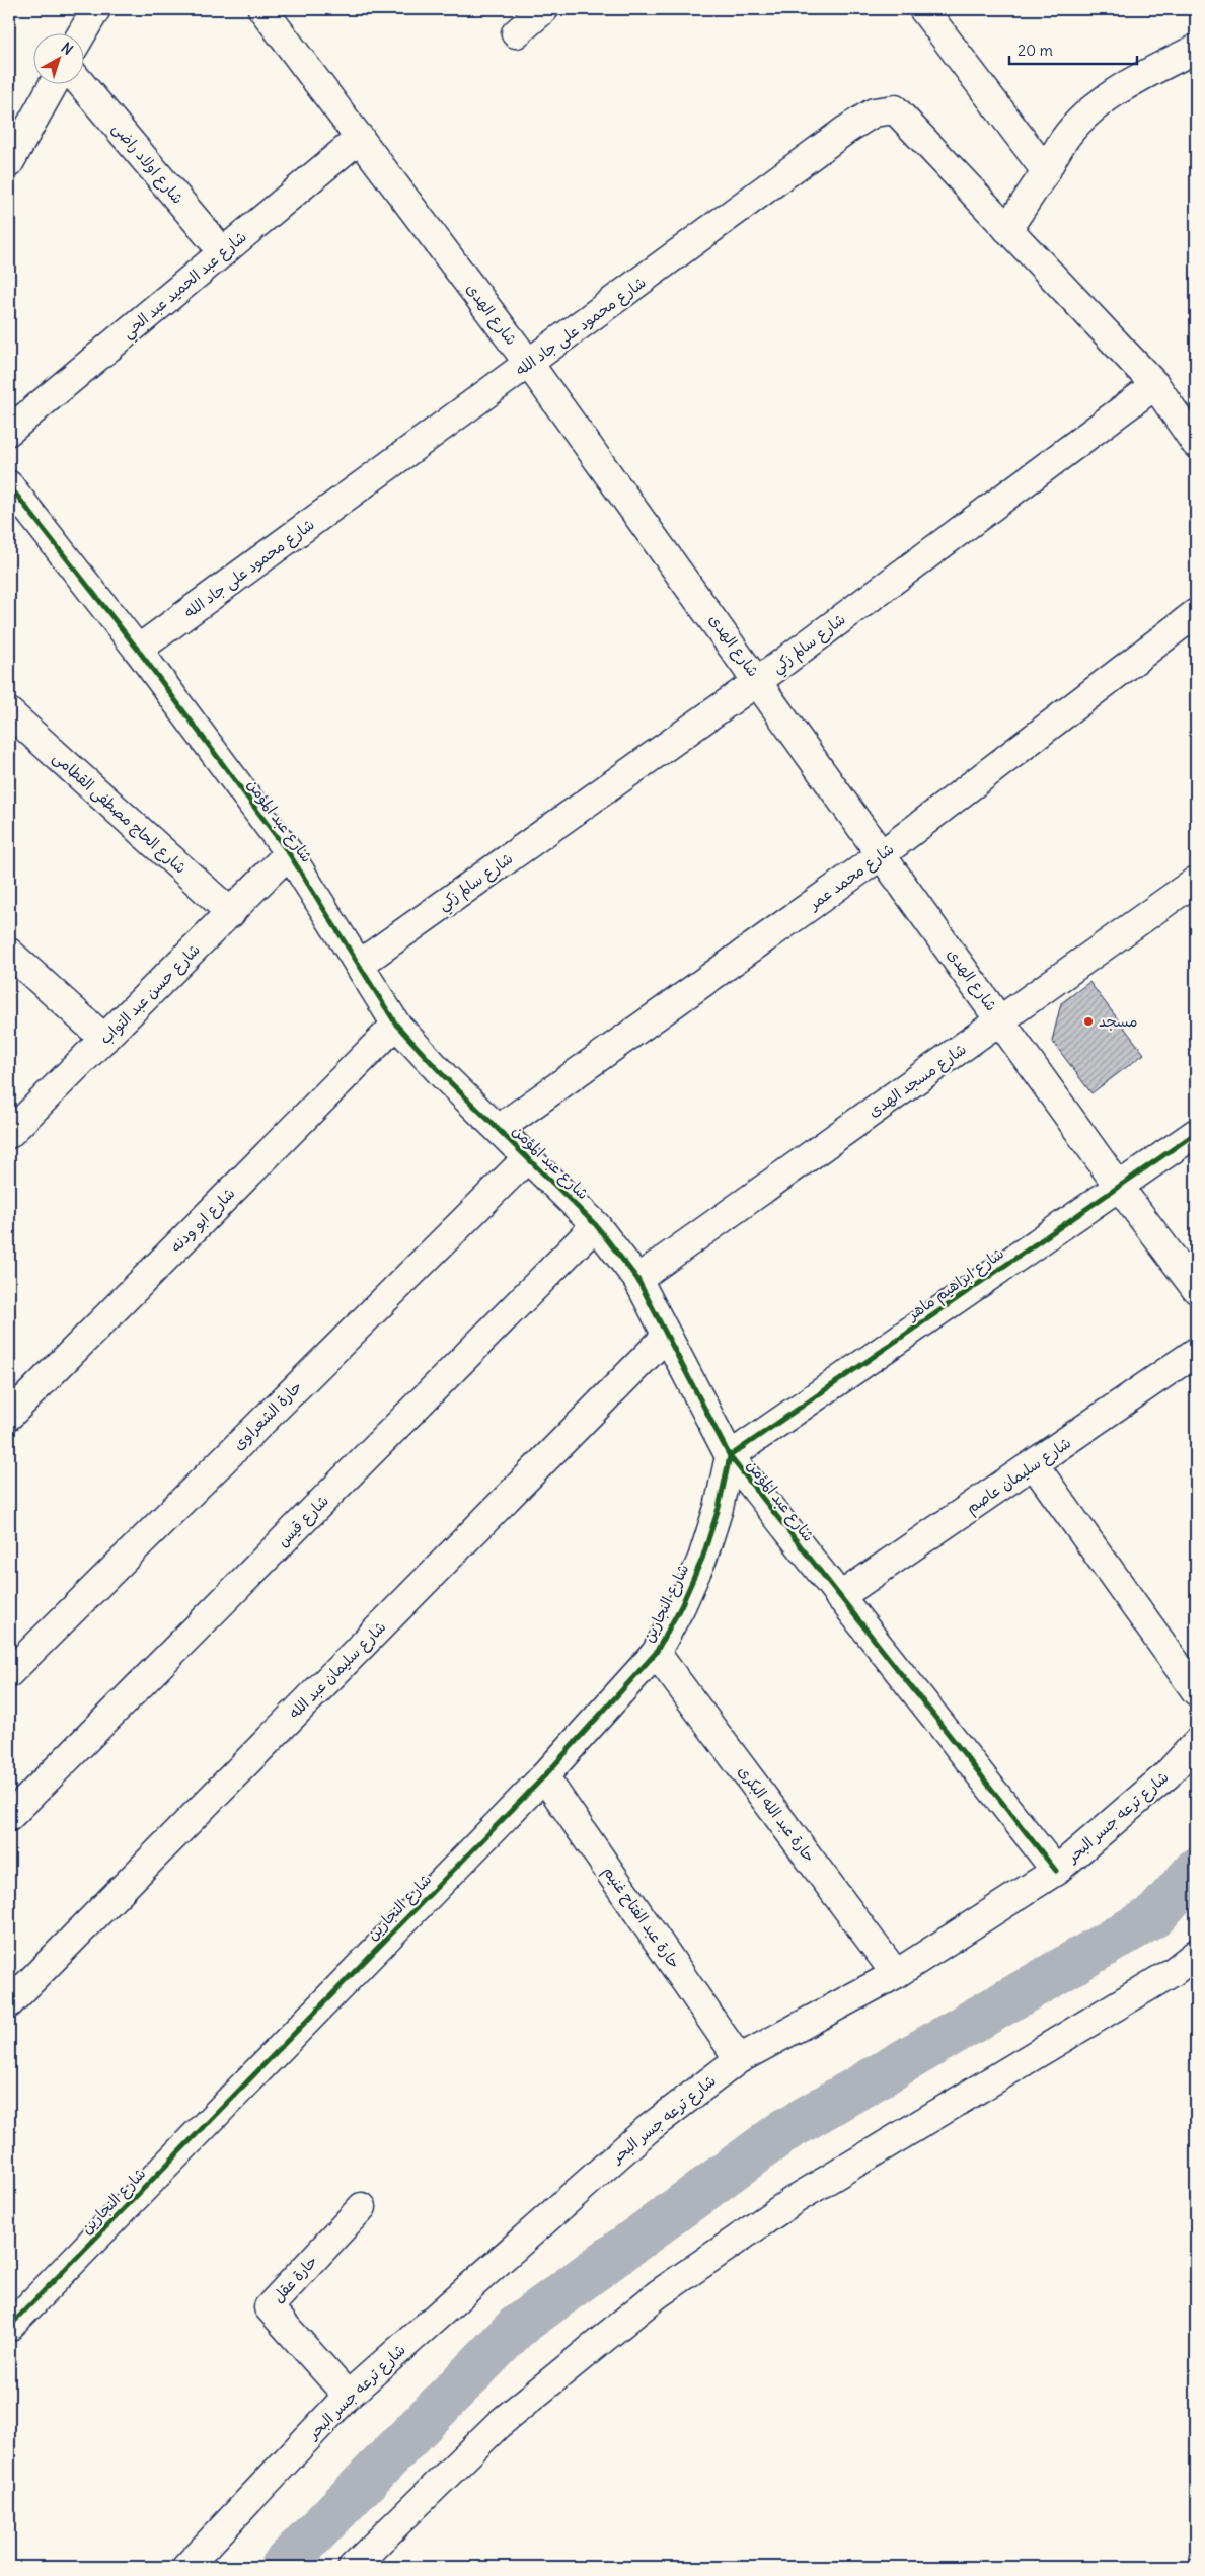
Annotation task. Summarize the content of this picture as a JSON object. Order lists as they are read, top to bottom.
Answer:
{
  "streets": {
    "street": [
      "شارع اولاد راضى",
      "شارع عبد الحميد عبد الحي",
      "شارع الهدى",
      "شارع محمود على جاد الله",
      "شارع سالم زكي",
      "شارع الحاج مصطفى القطامى",
      "شارع عبد المؤمن",
      "شارع محمد عمر",
      "شارع حسن عبد التواب",
      "شارع مسجد الهدى",
      "شارع ابو ودنه",
      "شارع ابراهيم ماهر",
      "حارة الشعراوى",
      "شارع سليمان عاصم",
      "شارع قيس",
      "شارع النجارين",
      "شارع سليمان عبد الله",
      "حارة عبد الله البكرى",
      "شارع ترعه جسر البحر",
      "حارة عبد الفتاح غنيم",
      "حارة عقل"
    ]
  },
  "crossings": [
    ["شارع اولاد راضى", "شارع عبد الحميد عبد الحي"],
    ["شارع عبد الحميد عبد الحي", "شارع الهدى"],
    ["شارع الهدى", "شارع محمود على جاد الله"],
    ["شارع الهدى", "شارع سالم زكي"],
    ["شارع الهدى", "شارع محمد عمر"],
    ["شارع الهدى", "شارع مسجد الهدى"],
    ["شارع الهدى", "شارع ابراهيم ماهر"],
    ["شارع محمود على جاد الله", "شارع عبد المؤمن"],
    ["شارع سالم زكي", "شارع عبد المؤمن"],
    ["شارع الحاج مصطفى القطامى", "شارع حسن عبد التواب"],
    ["شارع عبد المؤمن", "شارع محمد عمر"],
    ["شارع عبد المؤمن", "شارع حسن عبد التواب"],
    ["شارع عبد المؤمن", "شارع مسجد الهدى"],
    ["شارع عبد المؤمن", "شارع ابو ودنه"],
    ["شارع عبد المؤمن", "شارع ابراهيم ماهر"],
    ["شارع عبد المؤمن", "حارة الشعراوى"],
    ["شارع عبد المؤمن", "شارع سليمان عاصم"],
    ["شارع عبد المؤمن", "شارع قيس"],
    ["شارع عبد المؤمن", "شارع النجارين"],
    ["شارع عبد المؤمن", "شارع سليمان عبد الله"],
    ["شارع عبد المؤمن", "شارع ترعه جسر البحر"],
    ["شارع ابراهيم ماهر", "شارع النجارين"],
    ["شارع النجارين", "حارة عبد الله البكرى"],
    ["شارع النجارين", "حارة عبد الفتاح غنيم"],
    ["حارة عبد الله البكرى", "شارع ترعه جسر البحر"],
    ["شارع ترعه جسر البحر", "حارة عبد الفتاح غنيم"],
    ["شارع ترعه جسر البحر", "حارة عقل"]
  ],
  "places": ["مسجد"],
  "scale_bar": "20 m",
  "north": "top right"
}
